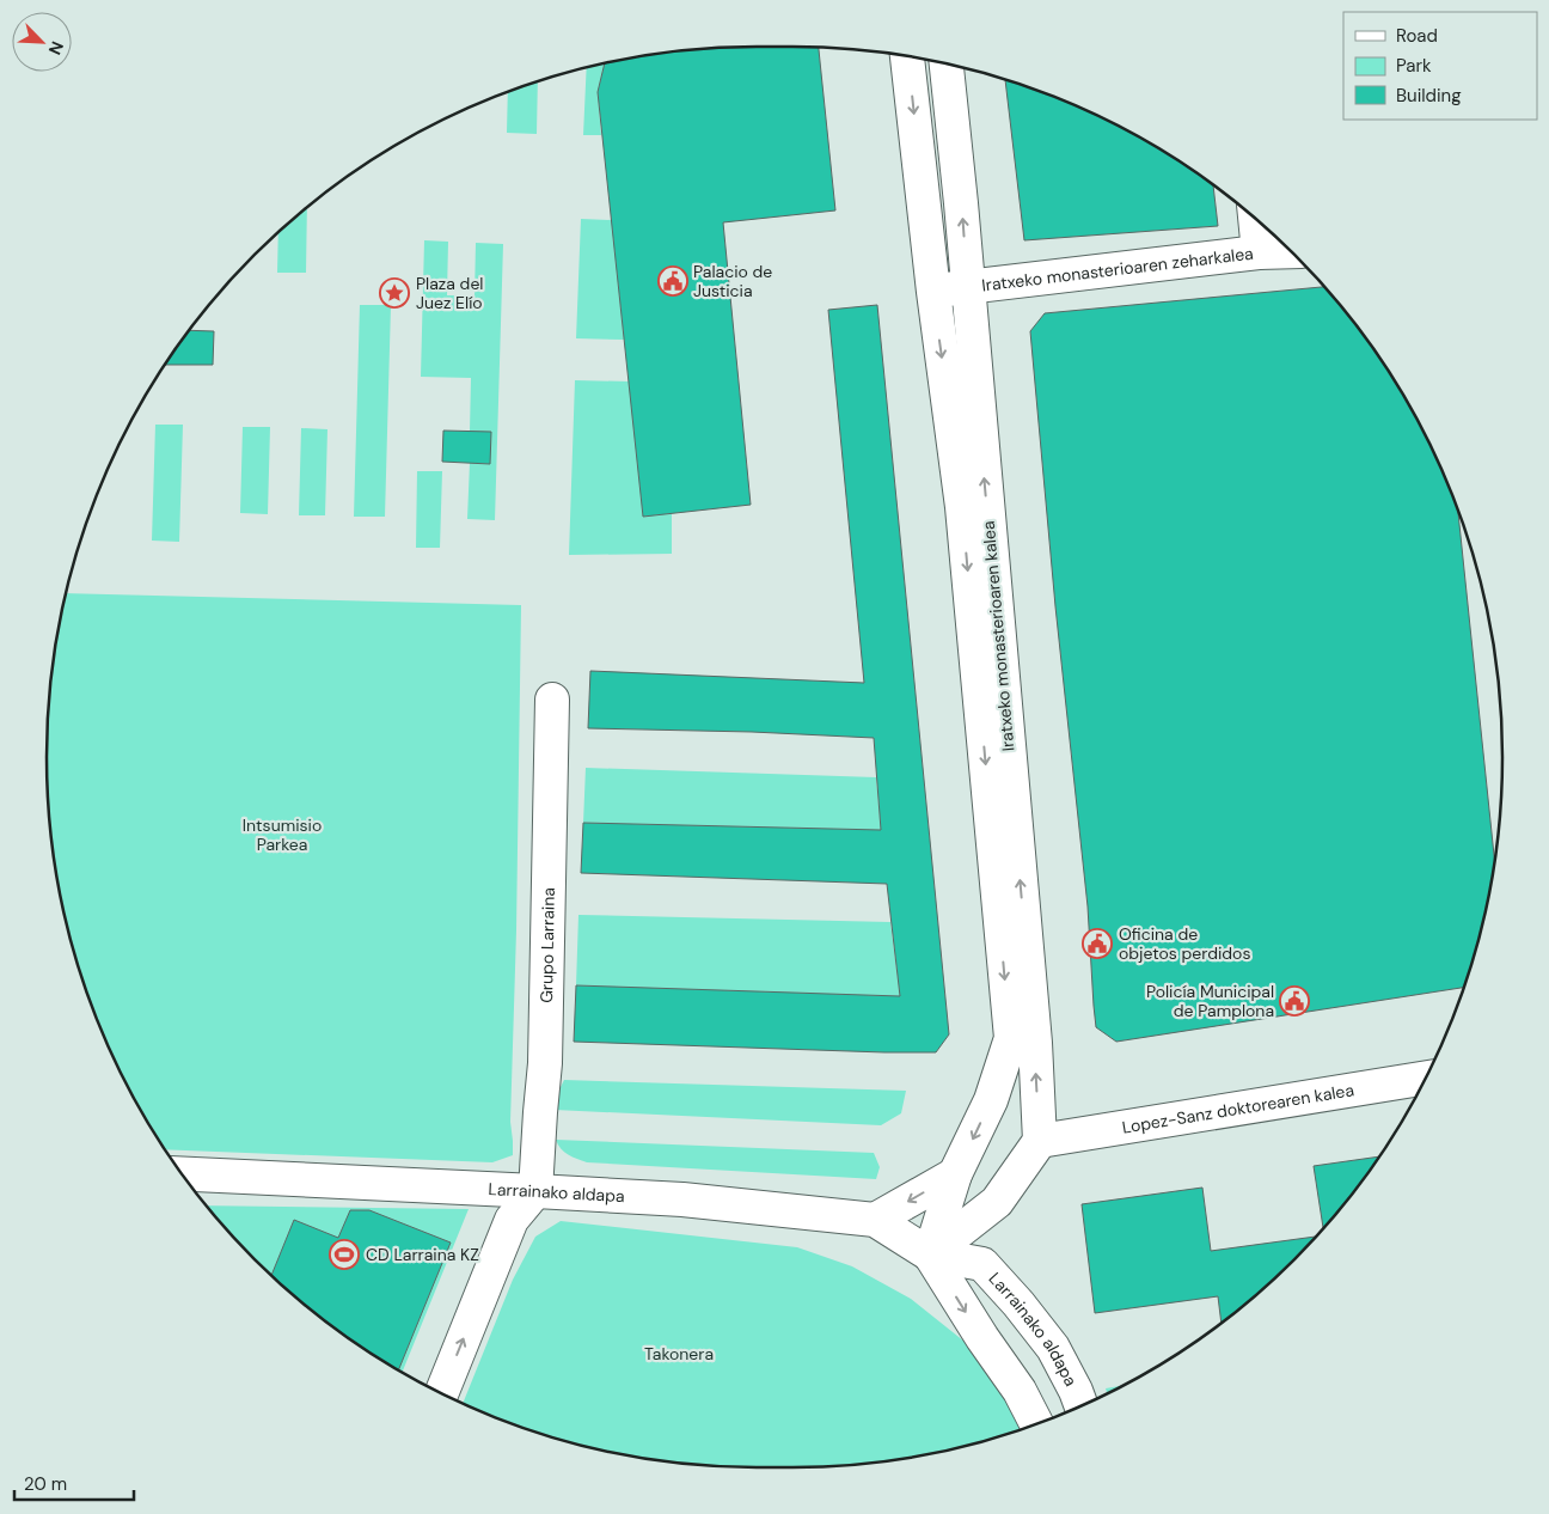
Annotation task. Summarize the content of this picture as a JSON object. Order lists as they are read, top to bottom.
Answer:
{
  "streets": {
    "street": [
      "Iratxeko monasterioaren zeharkalea",
      "Iratxeko monasterioaren kalea",
      "Grupo Larraina",
      "Lopez-Sanz doktorearen kalea",
      "Larrainako aldapa"
    ]
  },
  "crossings": [
    ["Iratxeko monasterioaren zeharkalea", "Iratxeko monasterioaren kalea"],
    ["Iratxeko monasterioaren kalea", "Lopez-Sanz doktorearen kalea"],
    ["Iratxeko monasterioaren kalea", "Larrainako aldapa"],
    ["Grupo Larraina", "Larrainako aldapa"]
  ],
  "parks": ["Intsumisio Parkea", "Takonera"],
  "places": {
    "public building": ["Palacio de Justicia", "Oficina de objetos perdidos", "Policía Municipal de Pamplona"],
    "place": ["Plaza del Juez Elío"],
    "sports": ["CD Larraina KZ"]
  },
  "legend": ["Road", "Park", "Building"],
  "scale_bar": "20 m",
  "north": "bottom right"
}
